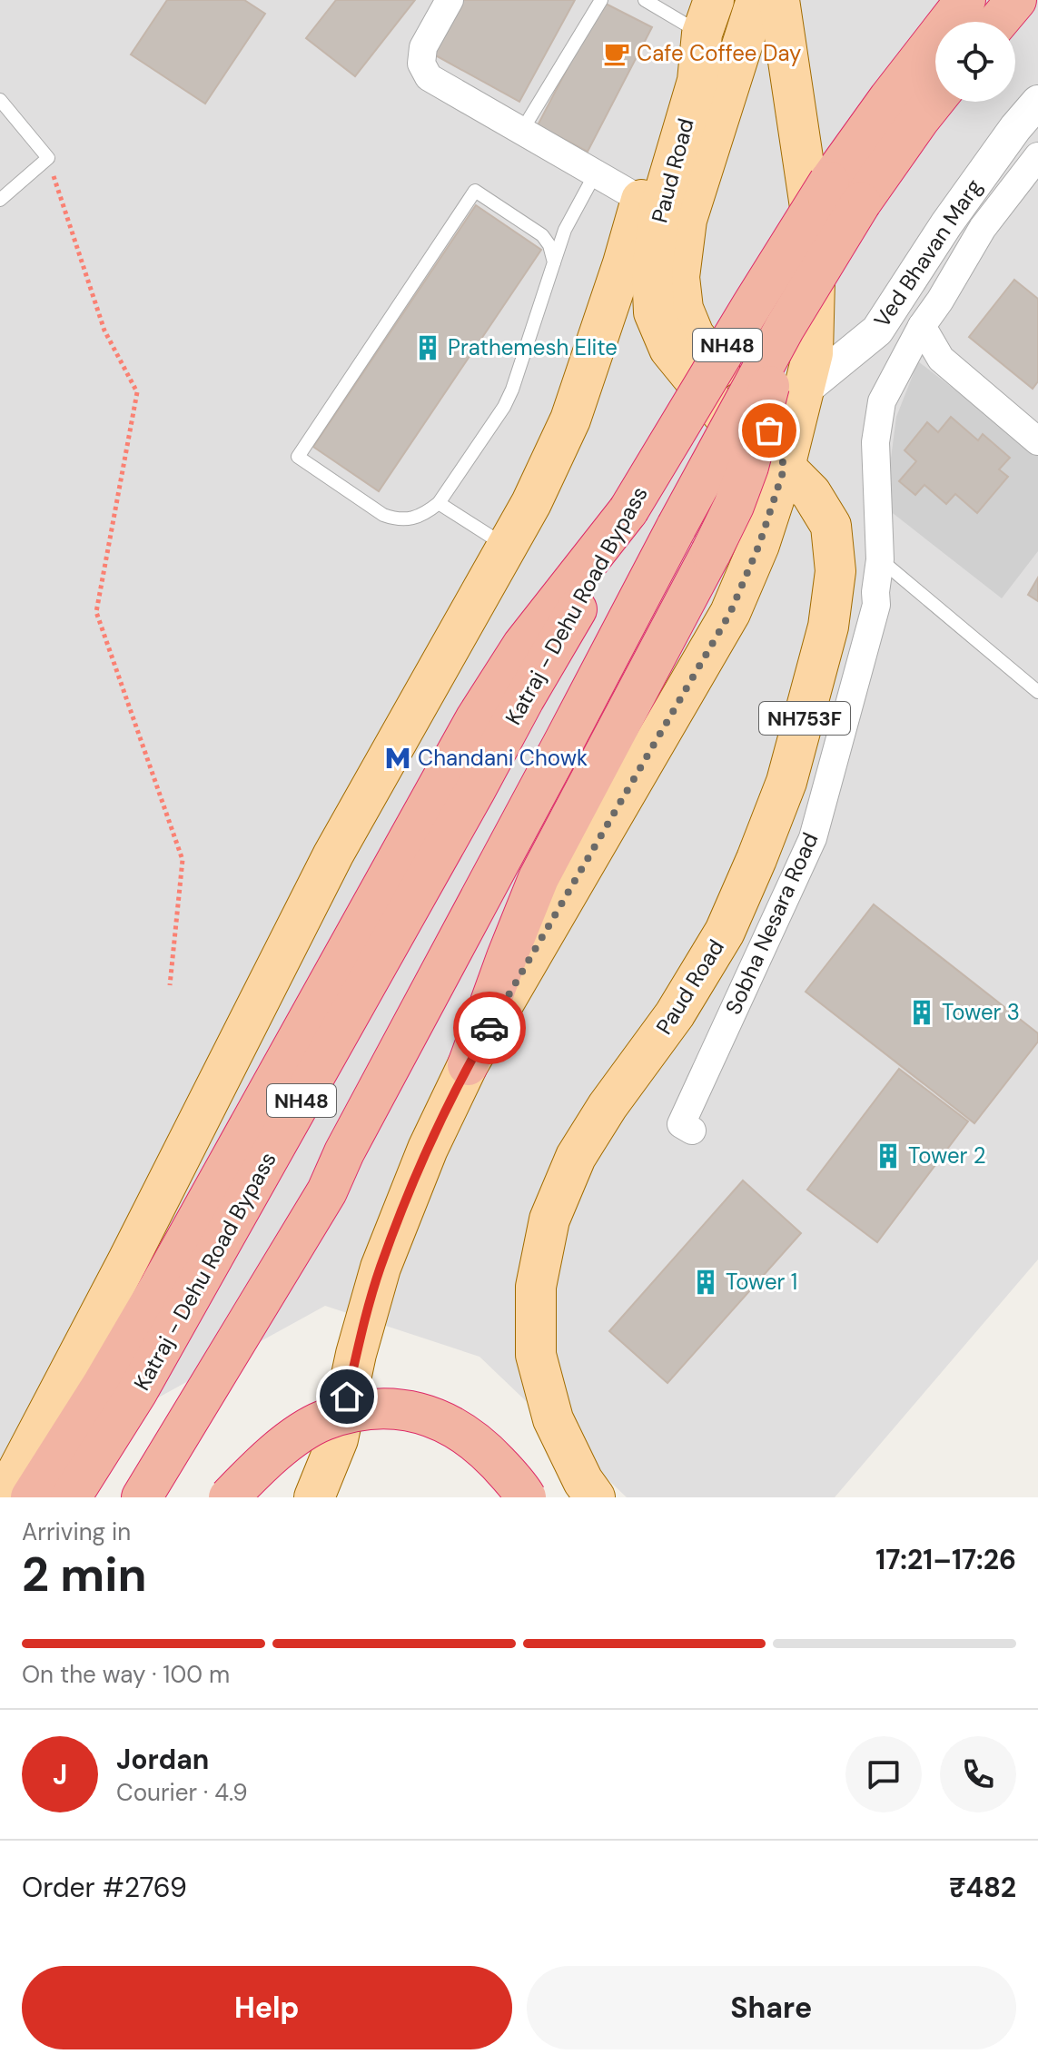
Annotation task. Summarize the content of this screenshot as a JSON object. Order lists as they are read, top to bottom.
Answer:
{
  "streets": {
    "highway": ["NH48", "Katraj - Dehu Road Bypass"],
    "main road": ["Paud Road", "NH753F"],
    "street": ["Ved Bhavan Marg", "Sobha Nesara Road"]
  },
  "places": {
    "cafe": ["Cafe Coffee Day"],
    "building": [
      "Prathemesh Elite",
      "Tower 3",
      "Tower 2",
      "Tower 1"
    ],
    "metro station": ["Chandani Chowk"]
  },
  "page": {
    "heading": ["2 min", "Arriving in", "17:21–17:26"],
    "panel": [
      "Jordan",
      "Courier · 4.9",
      "Order #2769",
      "₹482"
    ],
    "bar": "On the way · 100 m",
    "round": "J",
    "buttons": ["Help", "Share"]
  }
}
